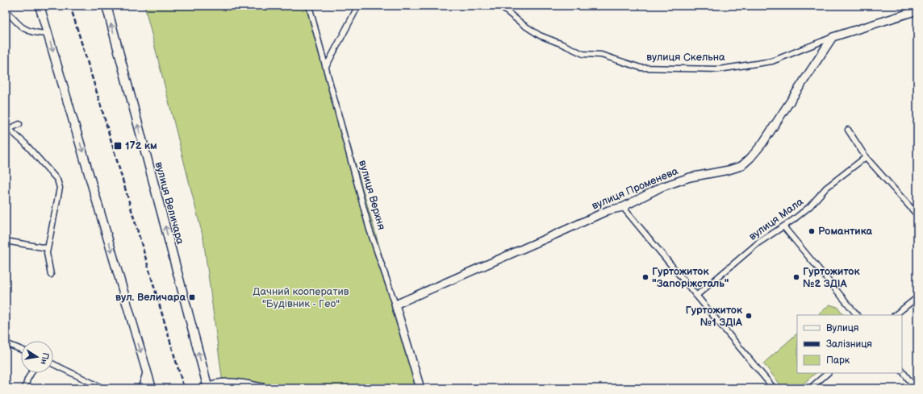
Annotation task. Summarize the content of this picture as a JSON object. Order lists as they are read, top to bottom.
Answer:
{
  "streets": {
    "main road": ["вулиця Величара"],
    "street": [
      "вулиця Скельна",
      "вулиця Променева",
      "вулиця Верхня",
      "вулиця Мала"
    ]
  },
  "crossings": [
    ["вулиця Скельна", "вулиця Променева"],
    ["вулиця Променева", "вулиця Верхня"]
  ],
  "parks": ["Дачний кооператив \"Будівник - Гео\""],
  "places": {
    "transit": ["172 км", "вул. Величара"],
    "other": [
      "Романтика",
      "Гуртожиток \"Запоріжсталь\"",
      "Гуртожиток №2 ЗДІА",
      "Гуртожиток №1 ЗДІА"
    ]
  },
  "legend": ["Вулиця", "Залізниця", "Парк"],
  "north": "right"
}
